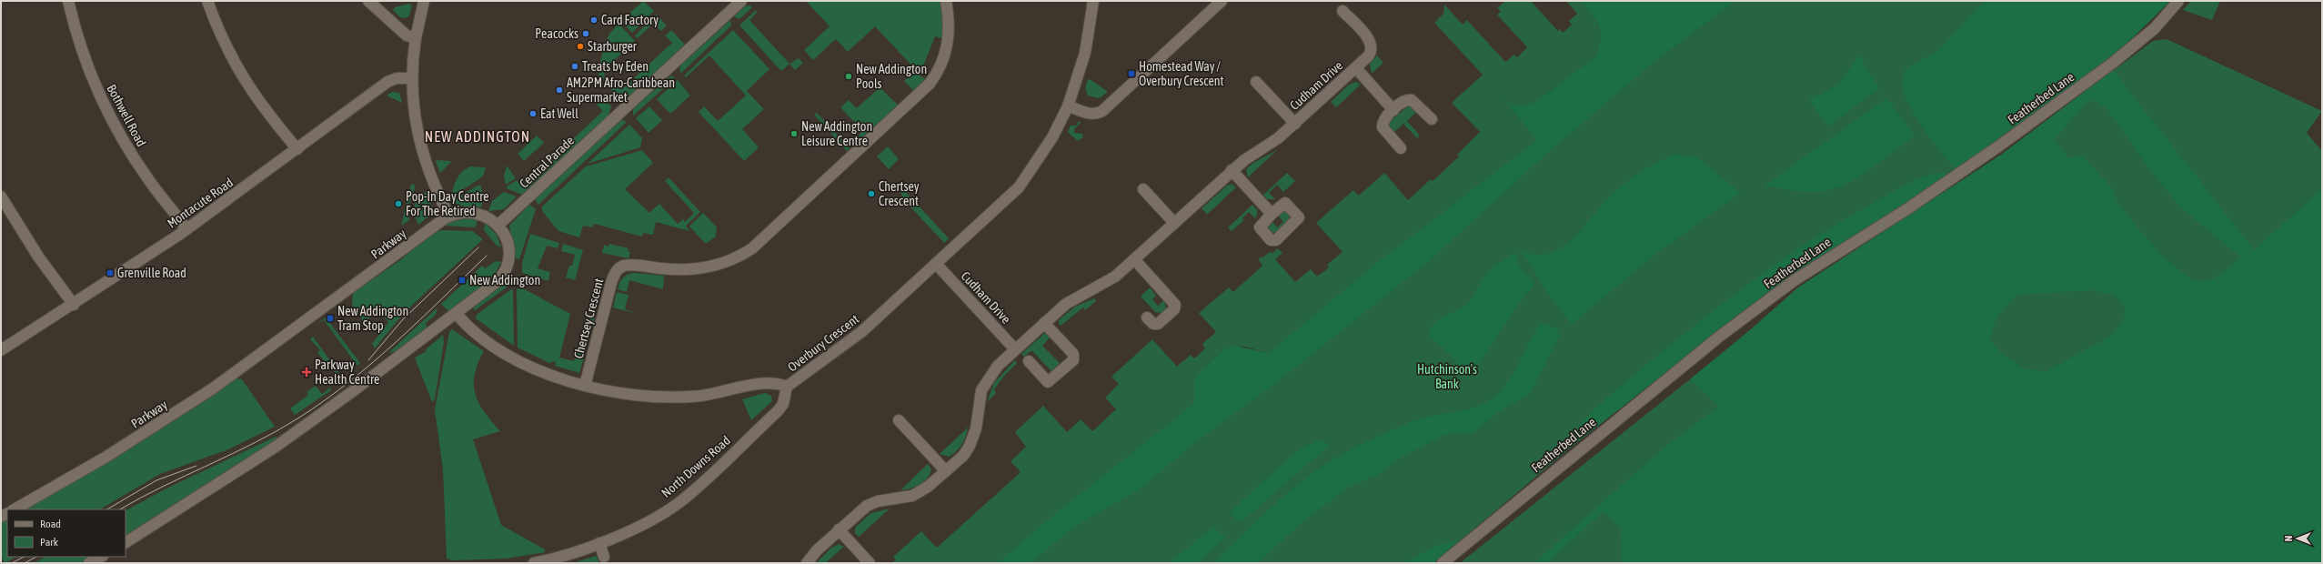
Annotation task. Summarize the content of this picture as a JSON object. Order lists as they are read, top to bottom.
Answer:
{
  "streets": {
    "street": [
      "Cudham Drive",
      "Featherbed Lane",
      "Bothwell Road",
      "Central Parade",
      "Montacute Road",
      "Parkway",
      "Chertsey Crescent",
      "Overbury Crescent",
      "North Downs Road"
    ]
  },
  "crossings": [
    ["Cudham Drive", "Overbury Crescent"],
    ["Bothwell Road", "Montacute Road"],
    ["Central Parade", "Parkway"],
    ["Chertsey Crescent", "Overbury Crescent"],
    ["Overbury Crescent", "North Downs Road"]
  ],
  "districts": ["NEW ADDINGTON"],
  "parks": ["Hutchinson's Bank"],
  "places": {
    "other": [
      "Card Factory",
      "Peacocks",
      "Starburger",
      "Treats by Eden",
      "New Addington Pools",
      "AM2PM Afro-Caribbean Supermarket",
      "Eat Well",
      "New Addington Leisure Centre",
      "Chertsey Crescent",
      "Pop-In Day Centre For The Retired"
    ],
    "transit": [
      "Homestead Way / Overbury Crescent",
      "Grenville Road",
      "New Addington",
      "New Addington Tram Stop"
    ],
    "health": ["Parkway Health Centre"]
  },
  "legend": ["Road", "Park"],
  "north": "left"
}
